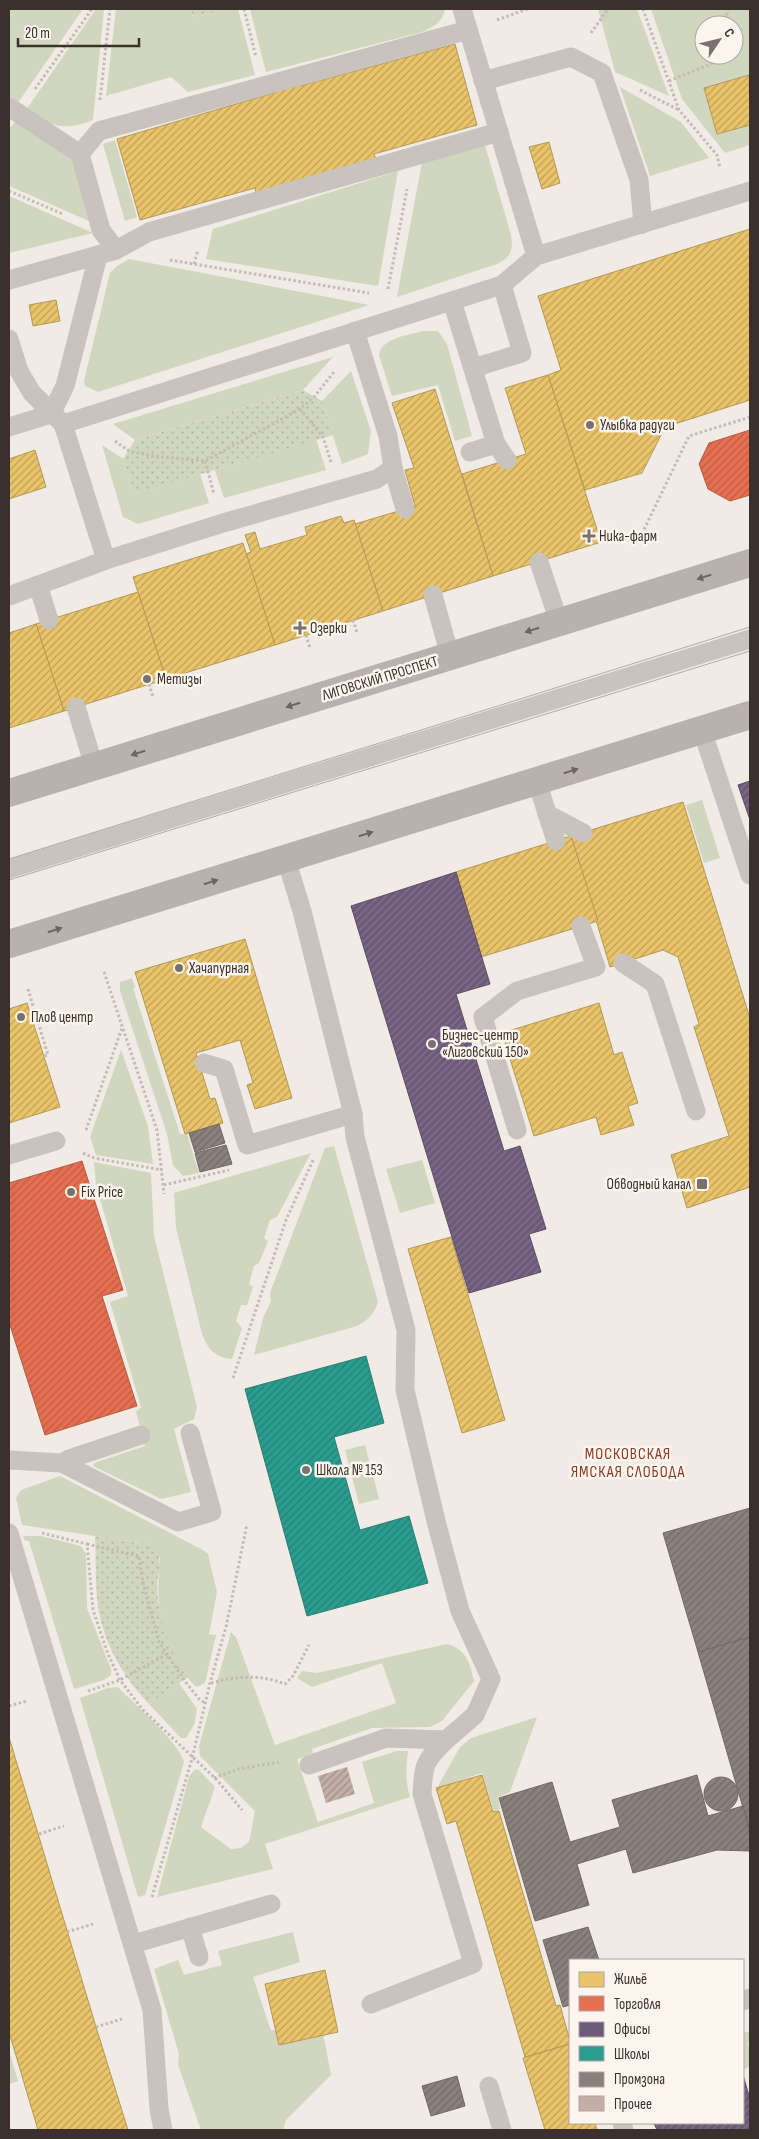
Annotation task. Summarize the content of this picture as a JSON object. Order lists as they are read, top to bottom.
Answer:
{
  "streets": {
    "main road": ["ЛИГОВСКИЙ ПРОСПЕКТ"]
  },
  "districts": ["МОСКОВСКАЯ ЯМСКАЯ СЛОБОДА"],
  "places": {
    "other": [
      "Улыбка радуги",
      "Метизы",
      "Хачапурная",
      "Плов центр",
      "Бизнес-центр «Лиговский 150»",
      "Fix Price",
      "Школа № 153"
    ],
    "health": ["Ника-фарм", "Озерки"],
    "transit": ["Обводный канал"]
  },
  "legend": [
    "Жильё",
    "Торговля",
    "Офисы",
    "Школы",
    "Промзона",
    "Прочее"
  ],
  "scale_bar": "20 m",
  "north": "top right"
}
